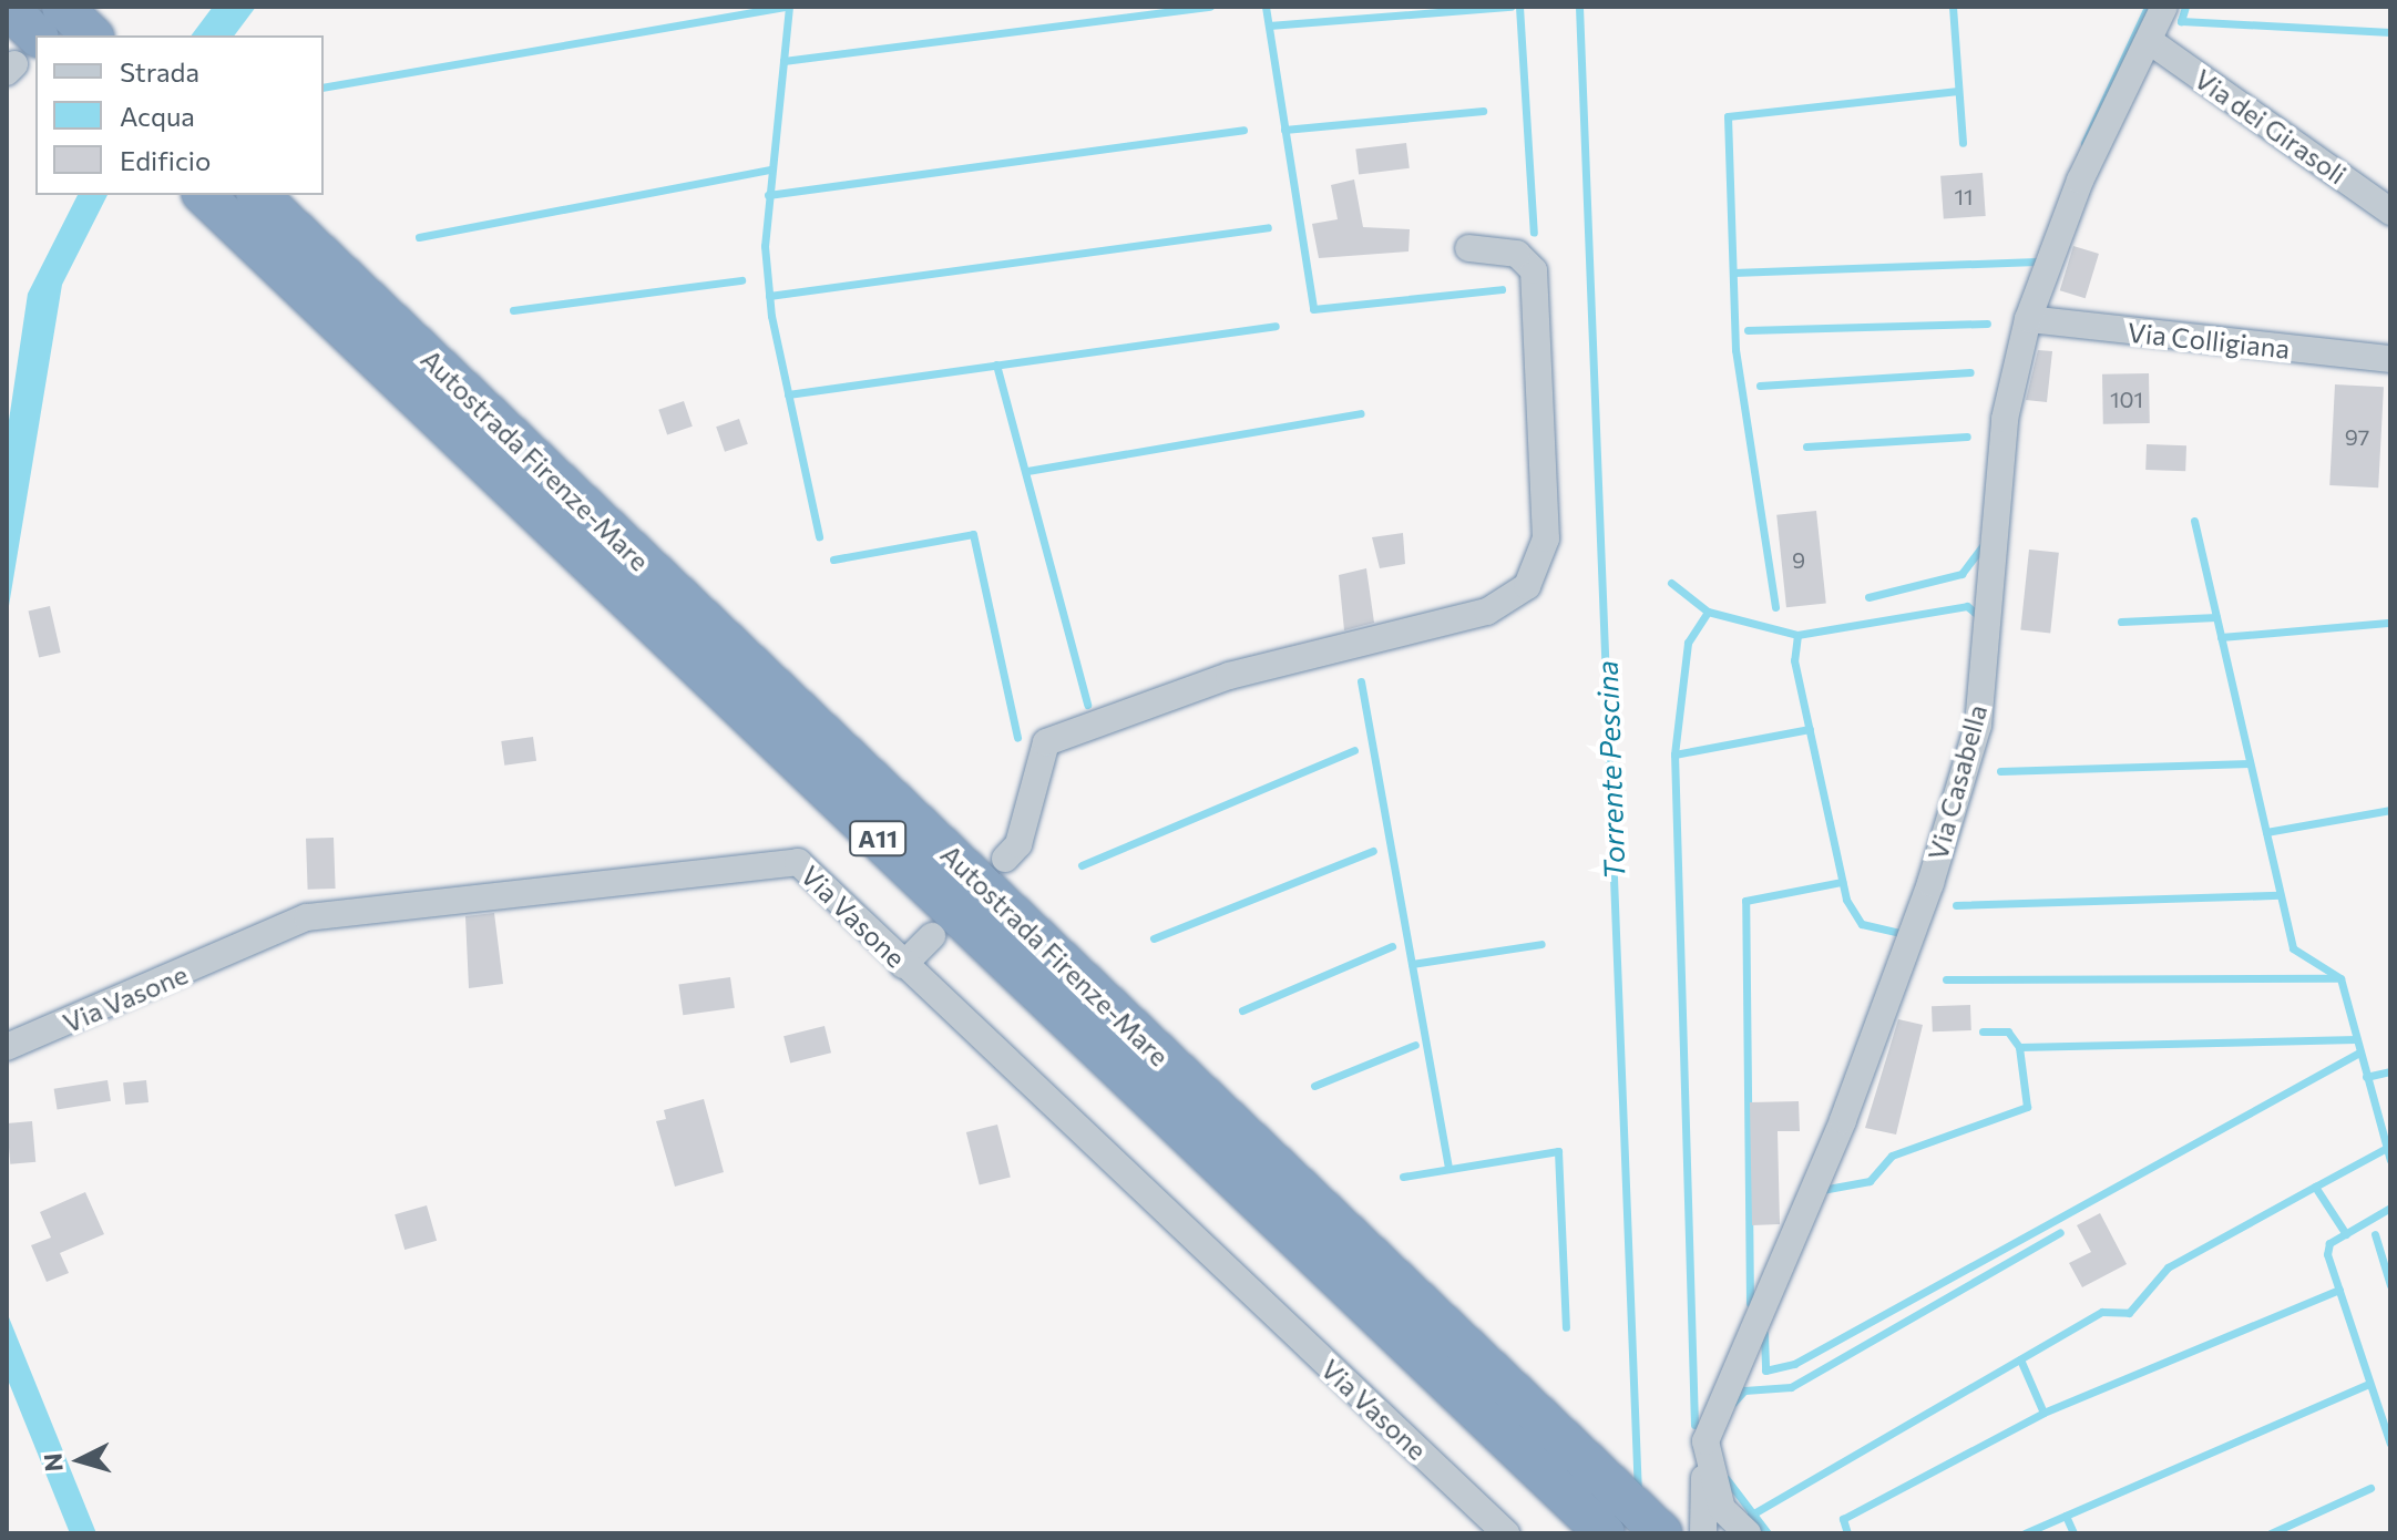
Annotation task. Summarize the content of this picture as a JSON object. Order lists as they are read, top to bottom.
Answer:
{
  "streets": {
    "highway": ["Autostrada Firenze-Mare", "A11"],
    "street": [
      "Via dei Girasoli",
      "Via Colligiana",
      "Via Casabella",
      "Via Vasone"
    ]
  },
  "crossings": [
    ["Via dei Girasoli", "Via Casabella"],
    ["Via Colligiana", "Via Casabella"]
  ],
  "water": ["Torrente Pescina"],
  "house_numbers": [
    "11",
    "101",
    "97",
    "9"
  ],
  "legend": ["Strada", "Acqua", "Edificio"],
  "north": "left"
}
